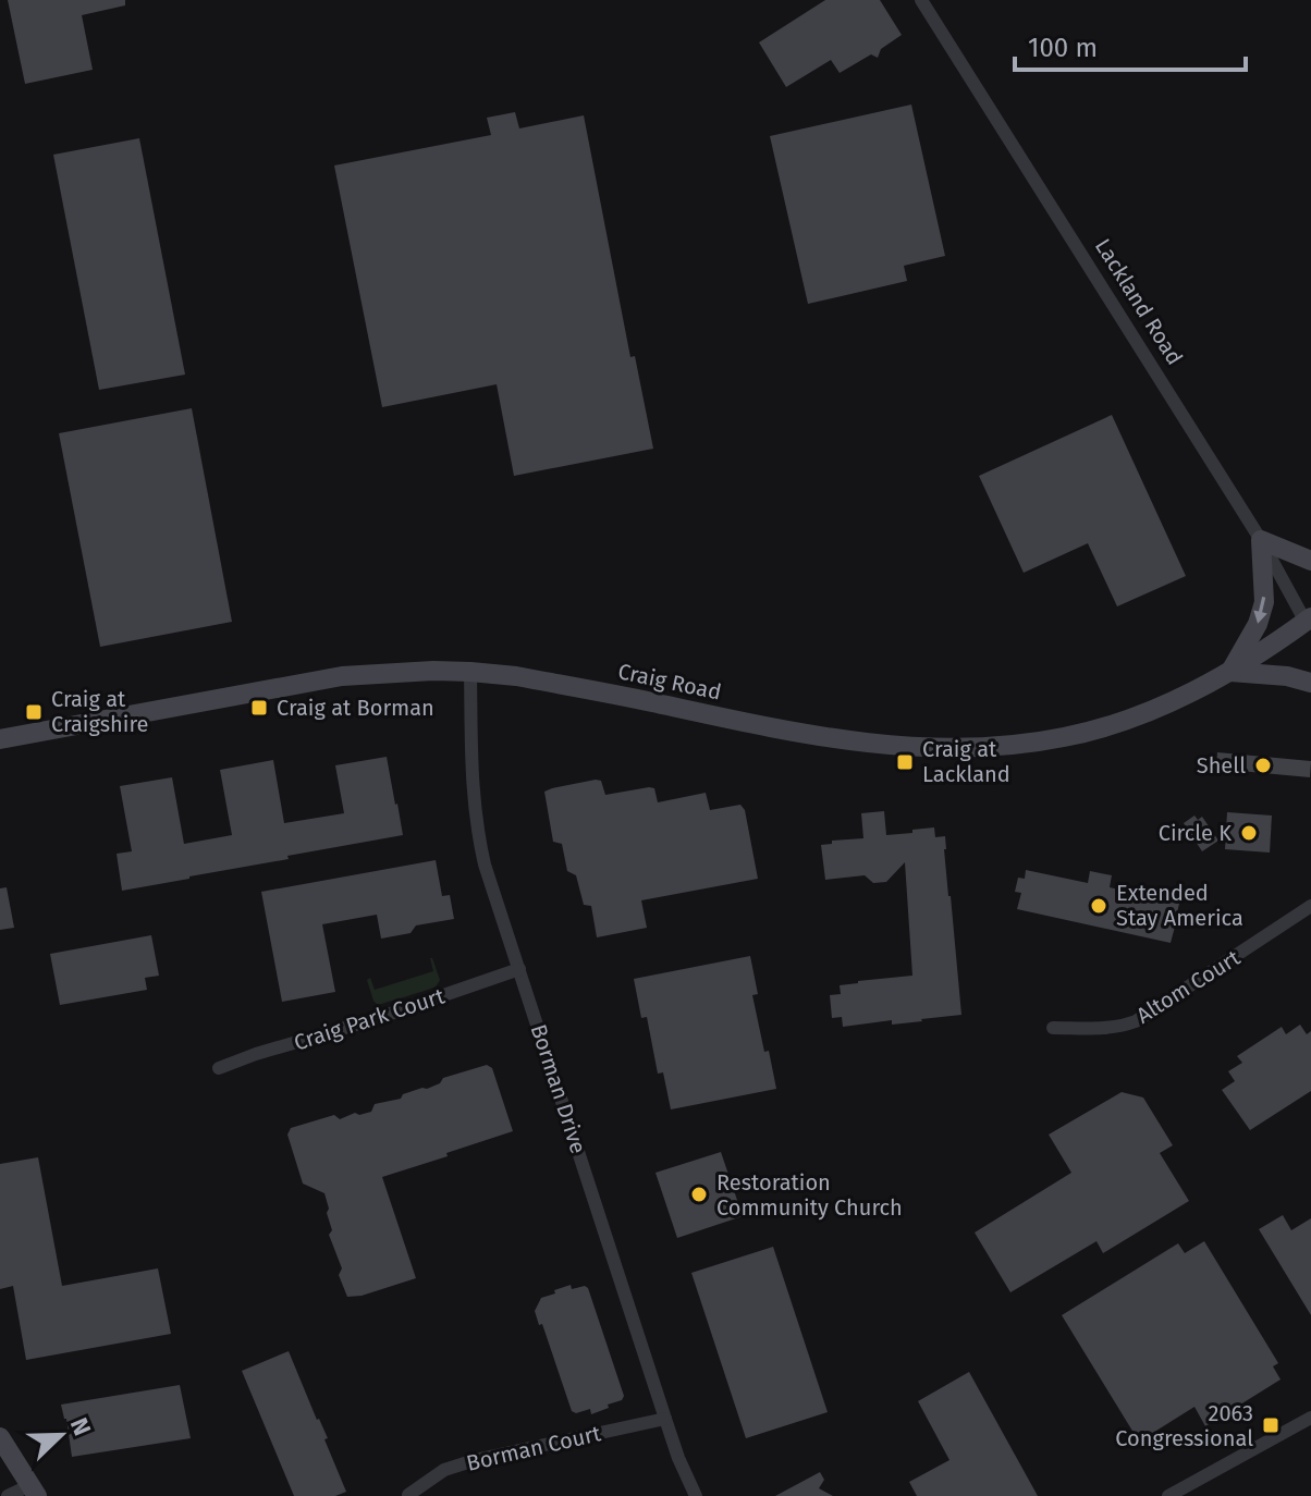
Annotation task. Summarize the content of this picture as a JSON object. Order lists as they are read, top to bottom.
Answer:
{
  "streets": {
    "main road": ["Craig Road"],
    "street": [
      "Lackland Road",
      "Altom Court",
      "Craig Park Court",
      "Borman Drive",
      "Borman Court"
    ]
  },
  "crossings": [
    ["Lackland Road", "Craig Road"],
    ["Craig Road", "Borman Drive"],
    ["Craig Park Court", "Borman Drive"],
    ["Borman Drive", "Borman Court"]
  ],
  "places": {
    "transit": [
      "Craig at Borman",
      "Craig at Craigshire",
      "Craig at Lackland",
      "2063 Congressional"
    ],
    "other": [
      "Shell",
      "Circle K",
      "Extended Stay America",
      "Restoration Community Church"
    ]
  },
  "scale_bar": "100 m",
  "north": "top right"
}
